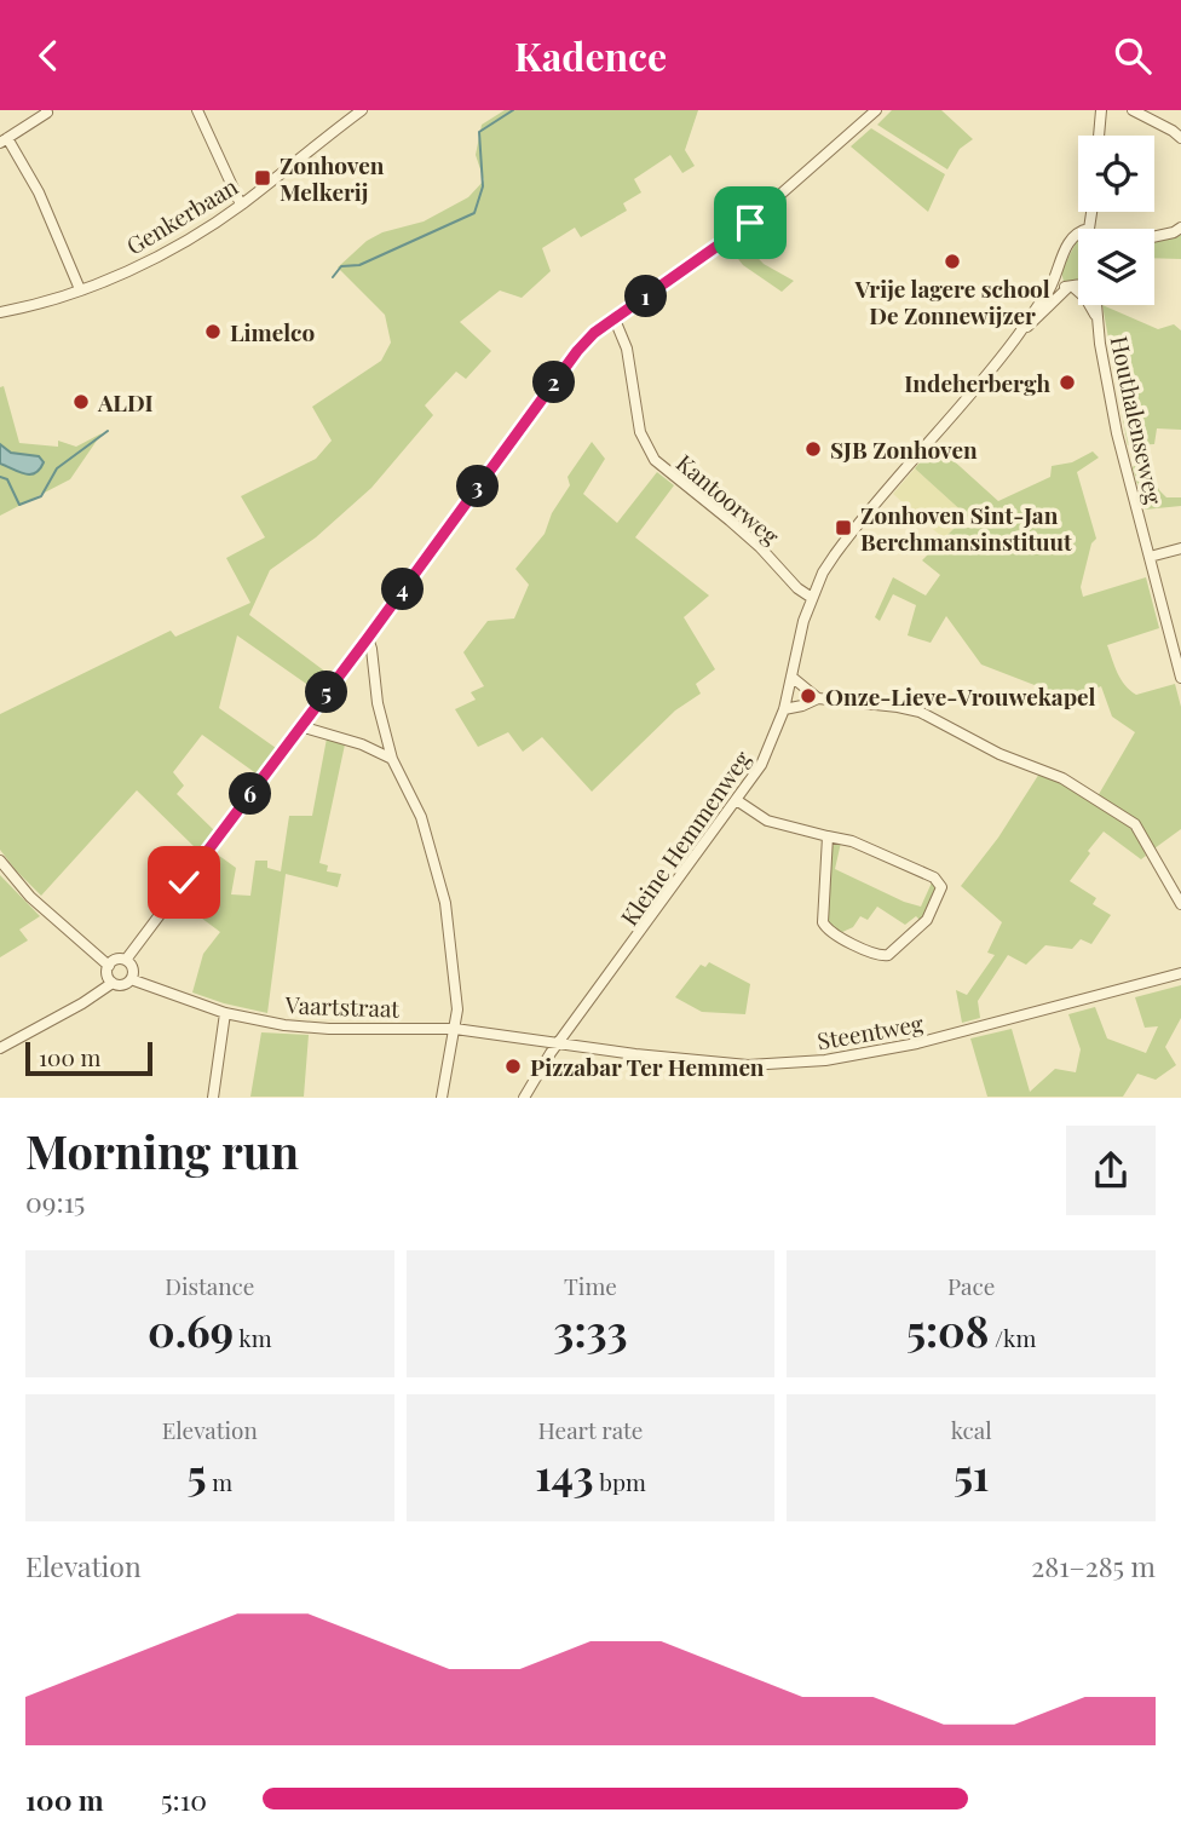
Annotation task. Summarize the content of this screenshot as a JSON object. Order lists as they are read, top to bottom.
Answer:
{
  "streets": {
    "street": [
      "Genkerbaan",
      "Houthalenseweg",
      "Kantoorweg",
      "Kleine Hemmenweg",
      "Vaartstraat",
      "Steentweg"
    ]
  },
  "crossings": [
    ["Houthalenseweg", "Kleine Hemmenweg"],
    ["Kantoorweg", "Kleine Hemmenweg"],
    ["Kleine Hemmenweg", "Vaartstraat"],
    ["Kleine Hemmenweg", "Steentweg"],
    ["Vaartstraat", "Steentweg"]
  ],
  "places": {
    "transit": ["Zonhoven Melkerij", "Zonhoven Sint-Jan Berchmansinstituut"],
    "other": [
      "Vrije lagere school De Zonnewijzer",
      "Limelco",
      "Indeherbergh",
      "ALDI",
      "SJB Zonhoven",
      "Onze-Lieve-Vrouwekapel",
      "Pizzabar Ter Hemmen"
    ]
  },
  "scale_bar": "100 m",
  "page": {
    "header": "Kadence",
    "pins": [
      "1",
      "2",
      "3",
      "4",
      "5",
      "6"
    ],
    "scale": "100 m",
    "heading": ["Morning run", "09:15"],
    "stats": [
      ["Distance", "0.69 km"],
      ["Time", "3:33"],
      ["Pace", "5:08 /km"],
      ["Elevation", "5 m"],
      ["Heart rate", "143 bpm"],
      ["kcal", "51"]
    ],
    "chart": ["Elevation", "281–285 m"],
    "list": [
      {
        "name": "100 m",
        "note": "5:10"
      }
    ]
  }
}
